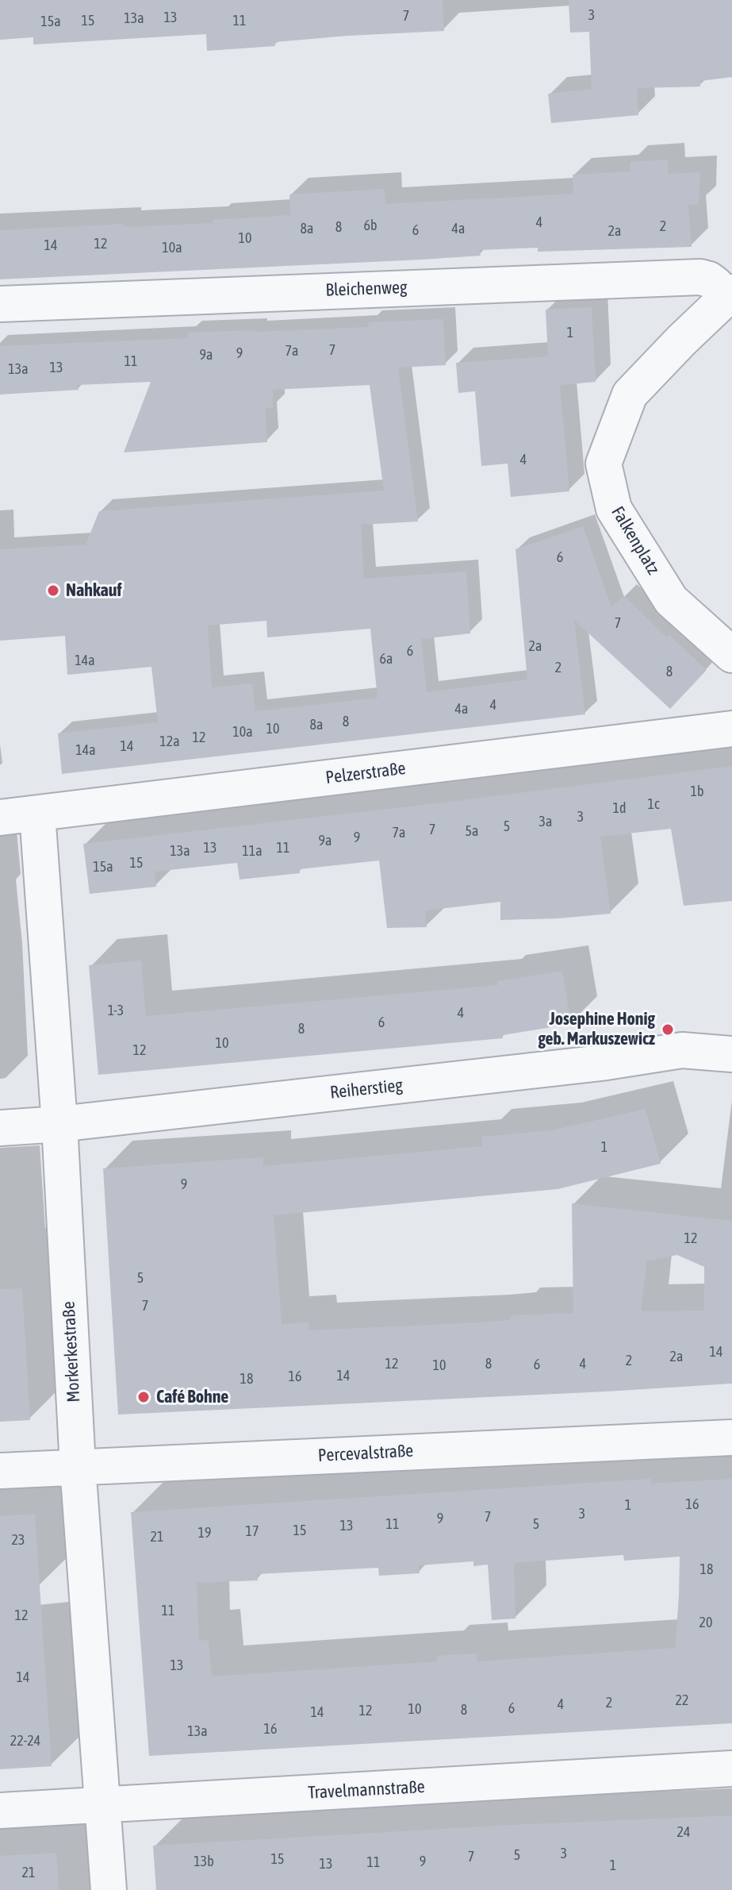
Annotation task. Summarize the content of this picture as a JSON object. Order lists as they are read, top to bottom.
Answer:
{
  "streets": {
    "street": [
      "Bleichenweg",
      "Falkenplatz",
      "Pelzerstraße",
      "Reiherstieg",
      "Morkerkestraße",
      "Percevalstraße",
      "Travelmannstraße"
    ]
  },
  "crossings": [
    ["Bleichenweg", "Falkenplatz"],
    ["Pelzerstraße", "Morkerkestraße"],
    ["Reiherstieg", "Morkerkestraße"],
    ["Morkerkestraße", "Percevalstraße"],
    ["Morkerkestraße", "Travelmannstraße"]
  ],
  "places": ["Nahkauf", "Josephine Honig geb. Markuszewicz", "Café Bohne"],
  "house_numbers": [
    "3",
    "7",
    "13",
    "13a",
    "15",
    "11",
    "15a",
    "4",
    "6b",
    "2",
    "8",
    "8a",
    "4a",
    "6",
    "2a",
    "10",
    "12",
    "14",
    "10a",
    "1",
    "7",
    "7a",
    "9",
    "9a",
    "11",
    "13",
    "13a",
    "4",
    "6",
    "7",
    "2a",
    "6",
    "6a",
    "14a",
    "2",
    "8",
    "4",
    "4a",
    "8",
    "8a",
    "10",
    "10a",
    "12",
    "12a",
    "14",
    "14a",
    "1b",
    "1c",
    "1d",
    "3",
    "3a",
    "5",
    "7",
    "5a",
    "7a",
    "9",
    "9a",
    "13",
    "11",
    "13a",
    "11a",
    "15",
    "15a",
    "1-3",
    "4",
    "6",
    "8",
    "10",
    "12",
    "1",
    "9",
    "12",
    "5",
    "7",
    "14",
    "2a",
    "2",
    "12",
    "8",
    "4",
    "6",
    "10",
    "14",
    "16",
    "18",
    "16",
    "1",
    "3",
    "7",
    "9",
    "11",
    "5",
    "13",
    "15",
    "17",
    "19",
    "21",
    "23",
    "18",
    "11",
    "12",
    "20",
    "13",
    "14",
    "22",
    "2",
    "4",
    "6",
    "10",
    "8",
    "12",
    "14",
    "16",
    "13a",
    "22-24",
    "24",
    "3",
    "5",
    "7",
    "15",
    "13b",
    "9",
    "11",
    "13",
    "1",
    "21"
  ]
}
